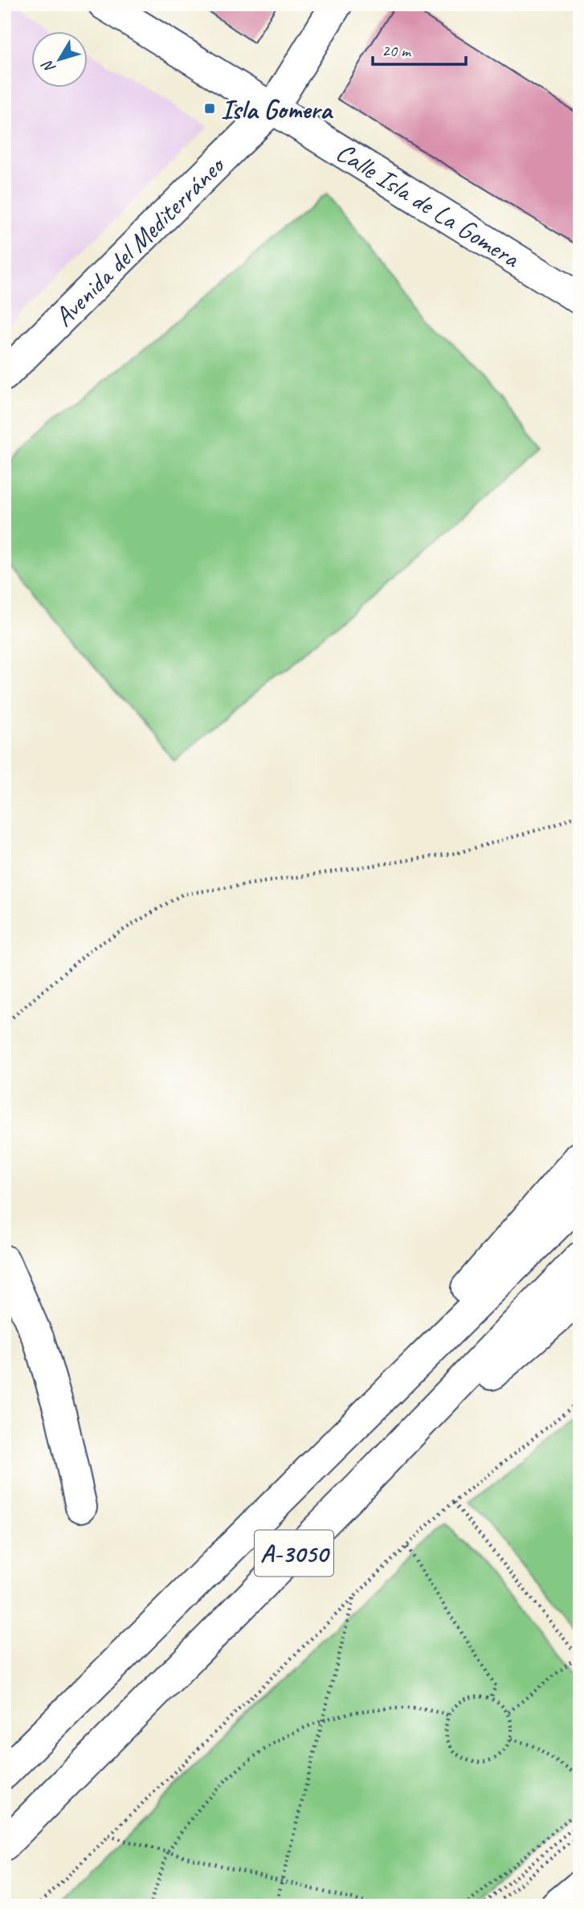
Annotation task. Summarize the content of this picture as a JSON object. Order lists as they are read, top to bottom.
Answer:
{
  "streets": {
    "main road": ["Calle Isla de La Gomera", "Avenida del Mediterráneo", "A-3050"]
  },
  "crossings": [
    ["Calle Isla de La Gomera", "Avenida del Mediterráneo"]
  ],
  "places": {
    "transit": ["Isla Gomera"]
  },
  "scale_bar": "20 m",
  "north": "bottom left"
}
